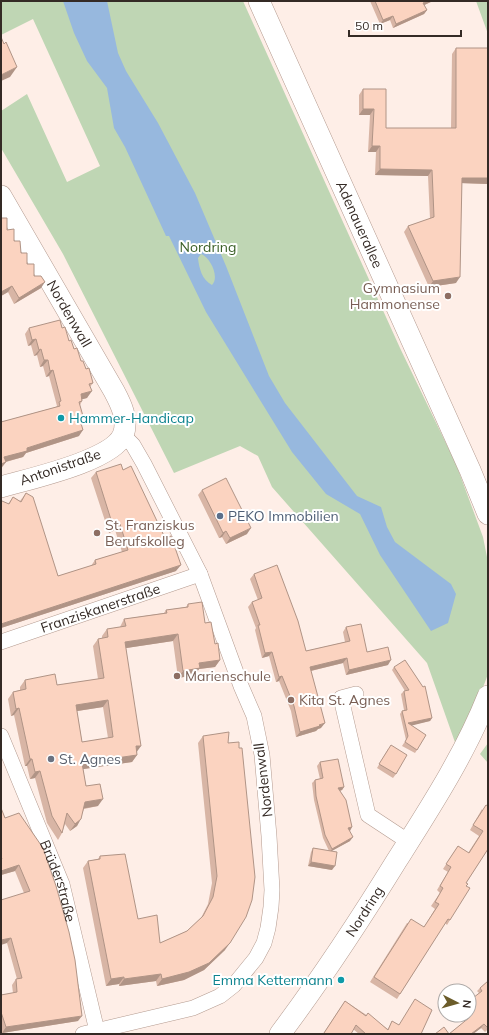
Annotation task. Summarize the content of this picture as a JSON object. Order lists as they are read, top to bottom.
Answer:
{
  "streets": {
    "main road": [
      "Adenauerallee",
      "Nordenwall",
      "Antonistraße",
      "Nordring"
    ],
    "street": ["Franziskanerstraße", "Brüderstraße"]
  },
  "crossings": [
    ["Nordenwall", "Antonistraße"],
    ["Nordenwall", "Franziskanerstraße"],
    ["Nordenwall", "Brüderstraße"]
  ],
  "parks": ["Nordring"],
  "places": [
    "Gymnasium Hammonense",
    "Hammer-Handicap",
    "PEKO Immobilien",
    "St. Franziskus Berufskolleg",
    "Marienschule",
    "Kita St. Agnes",
    "St. Agnes",
    "Emma Kettermann"
  ],
  "scale_bar": "50 m",
  "north": "right"
}
